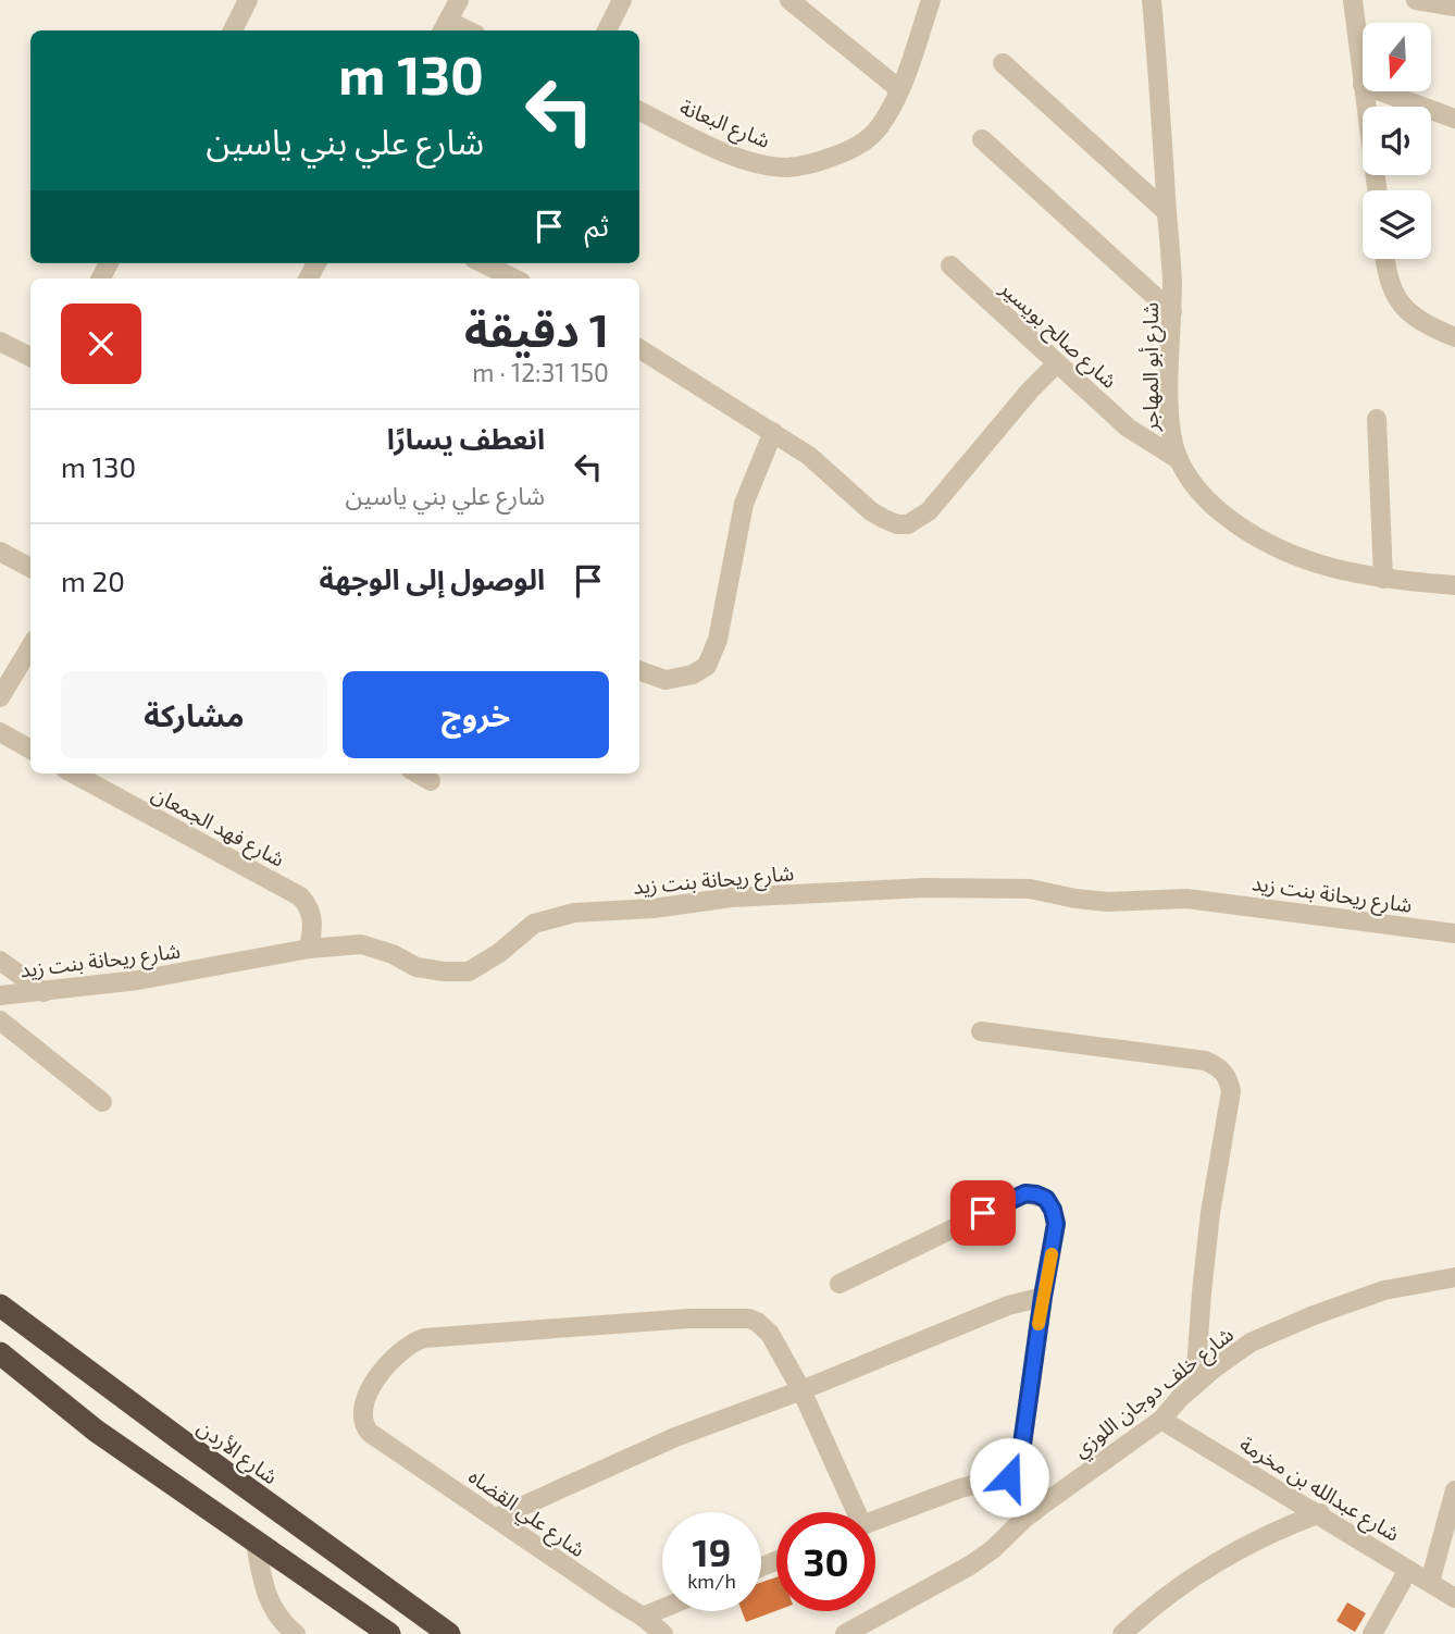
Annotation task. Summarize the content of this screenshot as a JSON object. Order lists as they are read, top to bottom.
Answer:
{
  "streets": {
    "highway": ["شارع الأردن"],
    "street": [
      "شارع البعانة",
      "شارع صالح بويسير",
      "شارع أبو المهاجر",
      "شارع فهد الجمعان",
      "شارع ريحانة بنت زيد",
      "شارع خلف دوجان اللوزي",
      "شارع عبدالله بن مخرمة",
      "شارع علي القضاه"
    ]
  },
  "crossings": [
    ["شارع صالح بويسير", "شارع أبو المهاجر"],
    ["شارع فهد الجمعان", "شارع ريحانة بنت زيد"],
    ["شارع خلف دوجان اللوزي", "شارع عبدالله بن مخرمة"]
  ],
  "north": "bottom",
  "page": {
    "turn": ["130 m", "شارع علي بني ياسين"],
    "then": "ثم",
    "heading": ["1 دقيقة", "150 m · 12:31"],
    "list": [
      {
        "name": "انعطف يسارًا",
        "note": "شارع علي بني ياسين",
        "value": "130 m"
      },
      {
        "name": "الوصول إلى الوجهة",
        "value": "20 m"
      }
    ],
    "buttons": ["خروج", "مشاركة"],
    "speed": "19 km/h",
    "limit": "30"
  }
}
